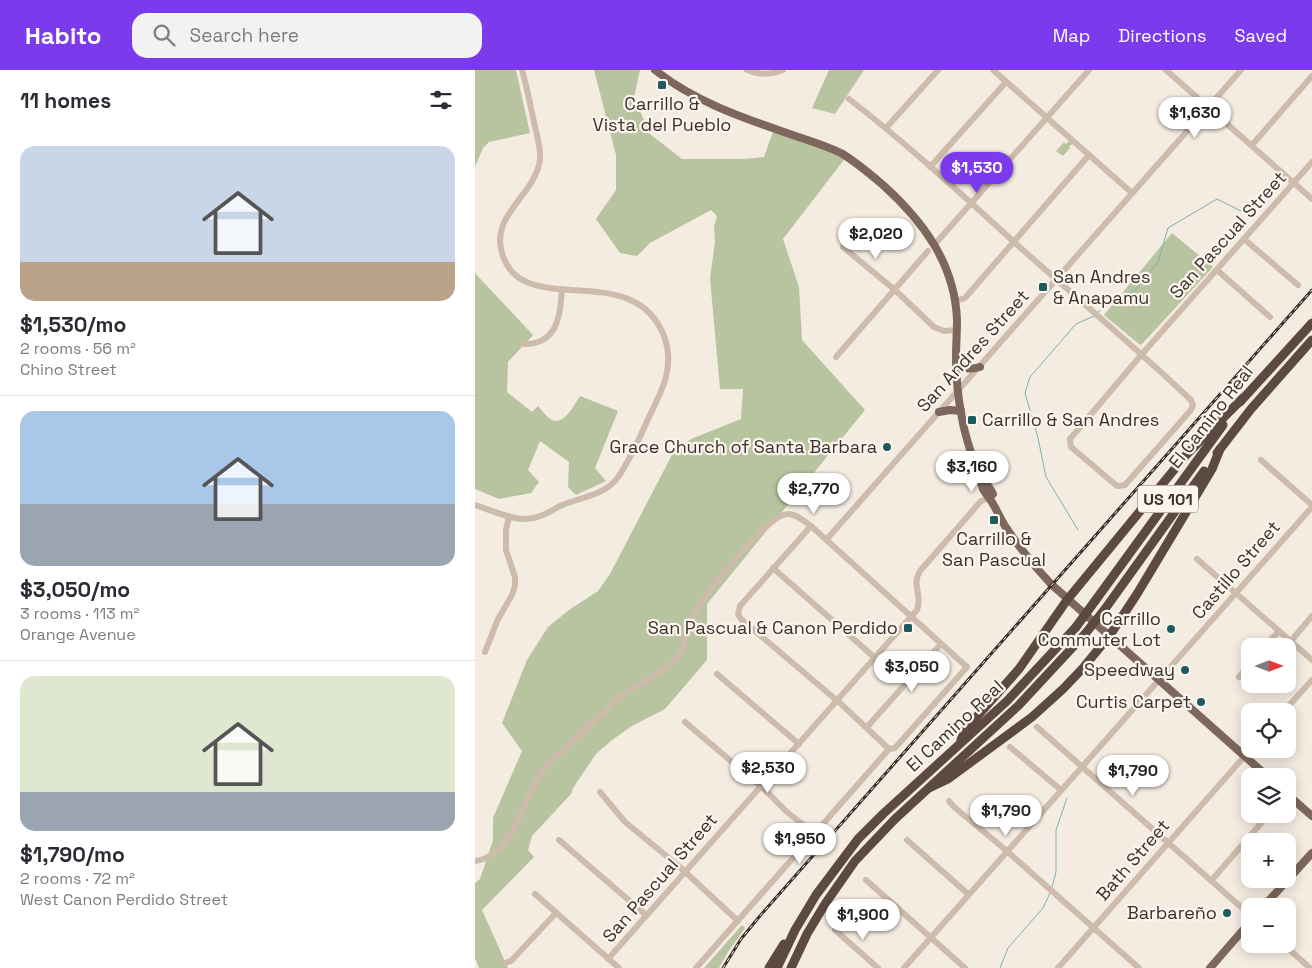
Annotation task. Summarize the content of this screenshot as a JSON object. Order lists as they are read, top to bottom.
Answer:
{
  "streets": {
    "highway": ["El Camino Real", "US 101"],
    "street": [
      "San Pascual Street",
      "San Andres Street",
      "Castillo Street",
      "Bath Street"
    ]
  },
  "places": {
    "transit": [
      "Carrillo & Vista del Pueblo",
      "San Andres & Anapamu",
      "Carrillo & San Andres",
      "Carrillo & San Pascual",
      "San Pascual & Canon Perdido"
    ],
    "other": [
      "Grace Church of Santa Barbara",
      "Carrillo Commuter Lot",
      "Speedway",
      "Curtis Carpet",
      "Barbareño"
    ]
  },
  "north": "right",
  "page": {
    "header": "Habito",
    "search": "Search here",
    "nav": ["Map", "Directions", "Saved"],
    "heading": "11 homes",
    "price": [
      "$1,630",
      "$1,530",
      "$2,020",
      "$3,160",
      "$2,770",
      "$3,050",
      "$2,530",
      "$1,790",
      "$1,790",
      "$1,950",
      "$1,900"
    ],
    "list": [
      {
        "name": "$1,530/mo",
        "note": "2 rooms · 56 m² · Chino Street"
      },
      {
        "name": "$3,050/mo",
        "note": "3 rooms · 113 m² · Orange Avenue"
      },
      {
        "name": "$1,790/mo",
        "note": "2 rooms · 72 m² · West Canon Perdido Street"
      }
    ],
    "map_buttons": ["+", "−"]
  }
}
